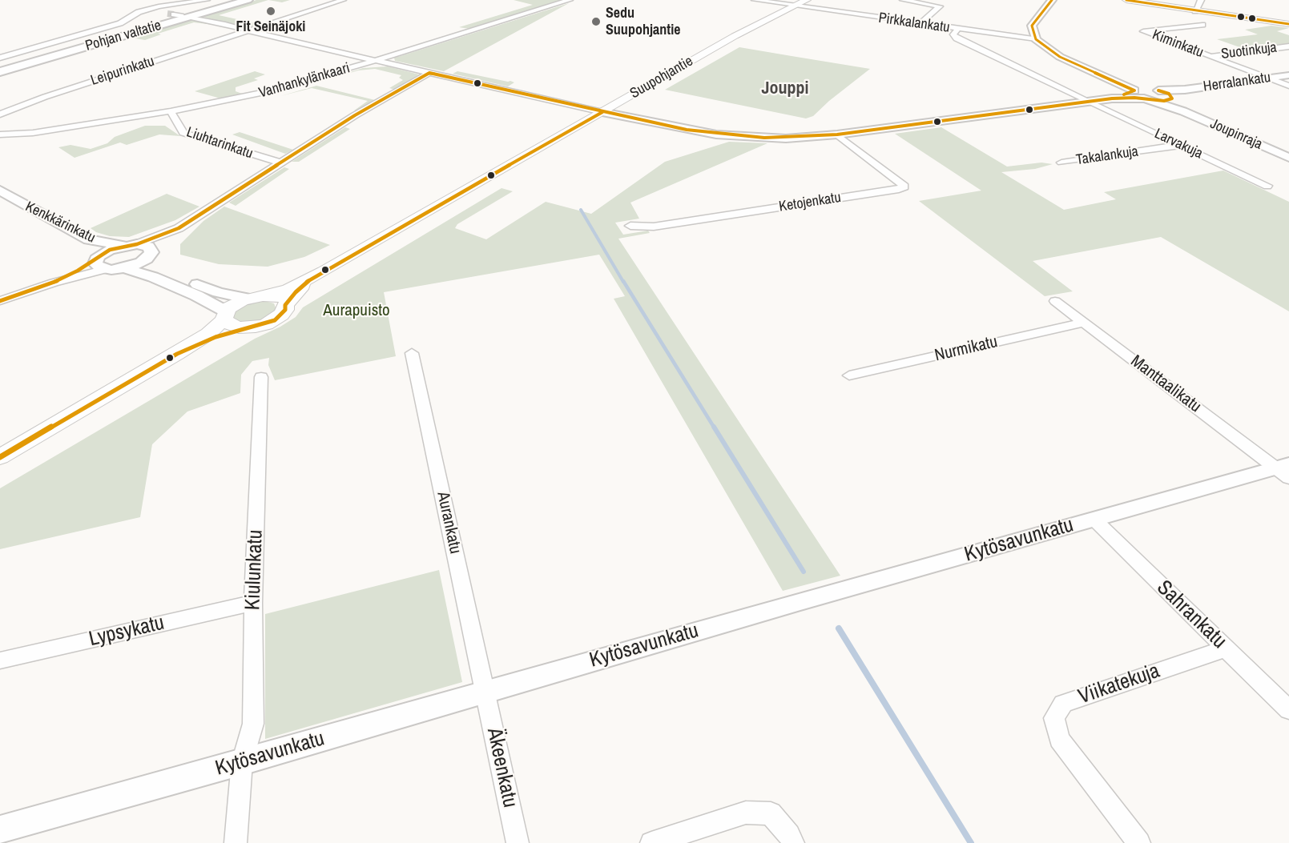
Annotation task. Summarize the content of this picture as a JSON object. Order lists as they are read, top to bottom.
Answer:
{
  "streets": {
    "main road": ["Pohjan valtatie", "Suupohjantie"],
    "street": [
      "Pirkkalankatu",
      "Kiminkatu",
      "Suotinkuja",
      "Leipurinkatu",
      "Vanhankylänkaari",
      "Herralankatu",
      "Joupinraja",
      "Liuhtarinkatu",
      "Larvakuja",
      "Takalankuja",
      "Ketojenkatu",
      "Kenkkärinkatu",
      "Nurmikatu",
      "Manttaalikatu",
      "Aurankatu",
      "Kytösavunkatu",
      "Kiulunkatu",
      "Sahrankatu",
      "Lypsykatu",
      "Viikatekuja",
      "Äkeenkatu"
    ]
  },
  "crossings": [
    ["Pirkkalankatu", "Suupohjantie"],
    ["Pirkkalankatu", "Larvakuja"],
    ["Kiminkatu", "Suotinkuja"],
    ["Kiminkatu", "Herralankatu"],
    ["Suupohjantie", "Herralankatu"],
    ["Vanhankylänkaari", "Liuhtarinkatu"],
    ["Herralankatu", "Joupinraja"],
    ["Herralankatu", "Larvakuja"],
    ["Herralankatu", "Ketojenkatu"],
    ["Larvakuja", "Takalankuja"],
    ["Nurmikatu", "Manttaalikatu"],
    ["Manttaalikatu", "Kytösavunkatu"],
    ["Aurankatu", "Kytösavunkatu"],
    ["Aurankatu", "Äkeenkatu"],
    ["Kytösavunkatu", "Kiulunkatu"],
    ["Kytösavunkatu", "Sahrankatu"],
    ["Kytösavunkatu", "Äkeenkatu"],
    ["Kiulunkatu", "Lypsykatu"],
    ["Sahrankatu", "Viikatekuja"]
  ],
  "districts": ["Jouppi"],
  "parks": ["Aurapuisto"],
  "places": ["Fit Seinäjoki", "Sedu Suupohjantie"]
}
